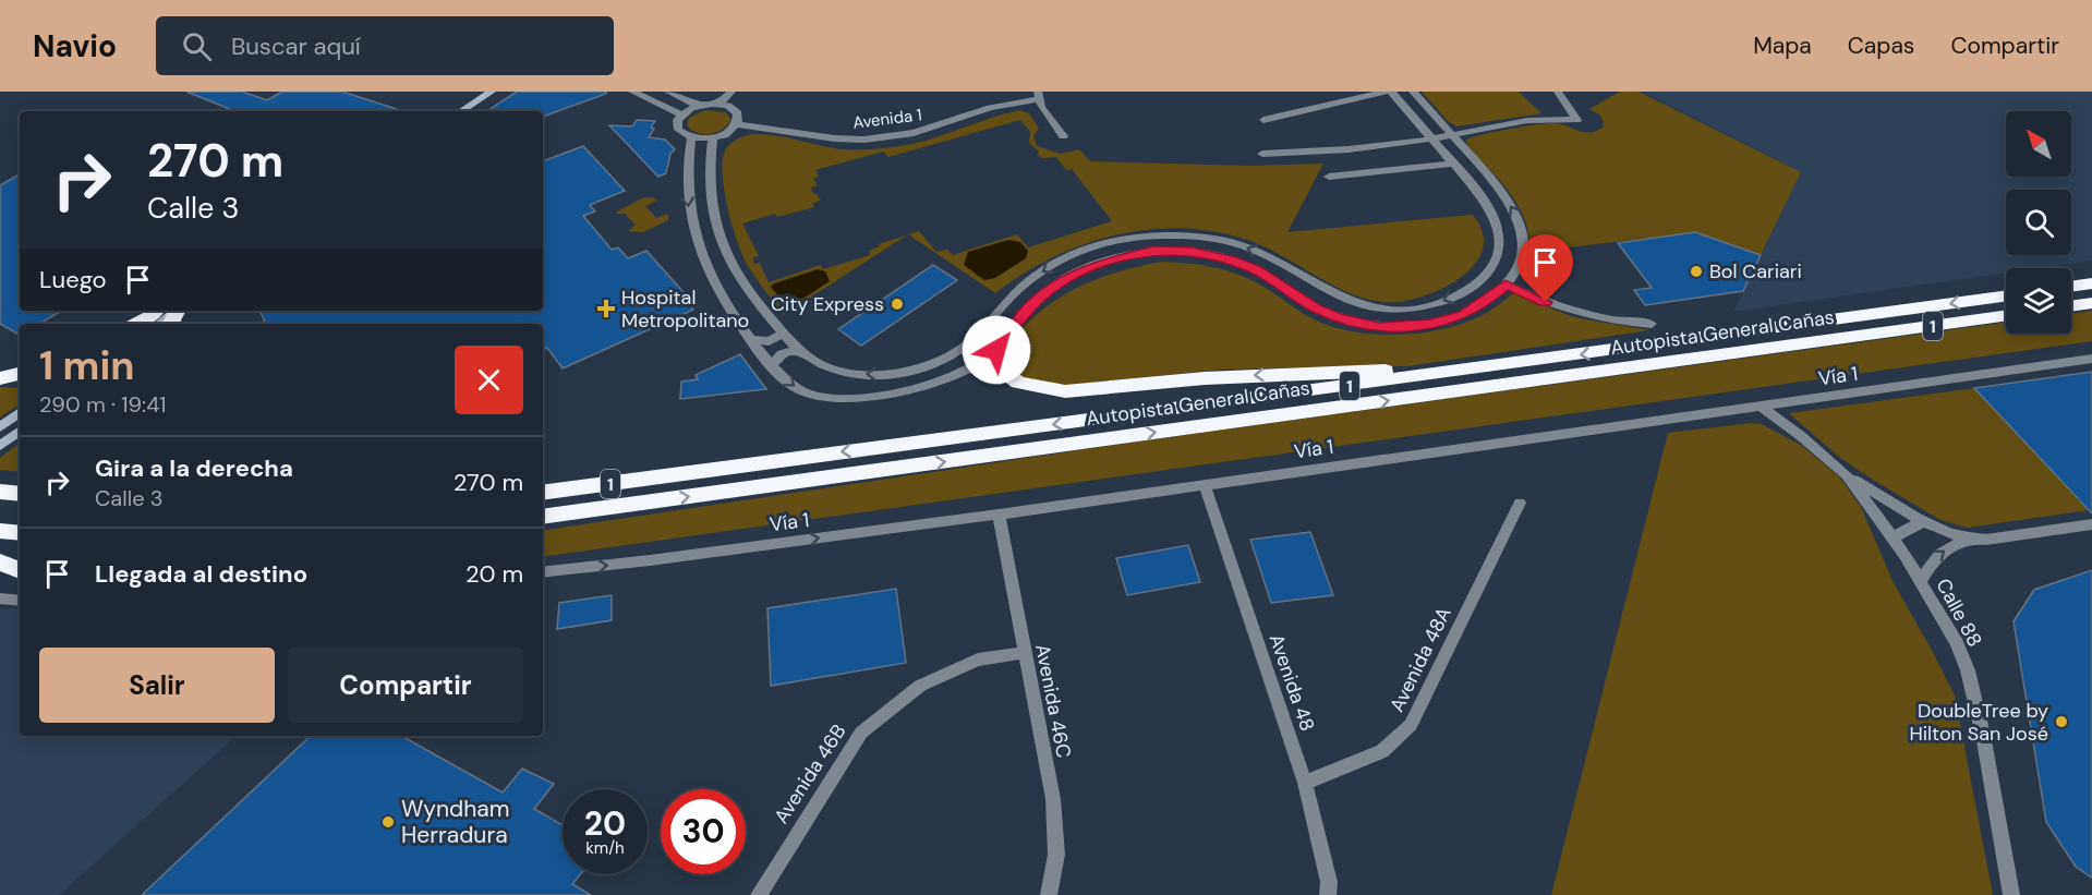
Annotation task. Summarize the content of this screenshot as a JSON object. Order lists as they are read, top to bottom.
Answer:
{
  "streets": {
    "highway": ["1", "Autopista General Cañas"],
    "street": [
      "Avenida 1",
      "Vía 1",
      "Calle 88",
      "Avenida 48A",
      "Avenida 48",
      "Avenida 46C",
      "Avenida 46B"
    ]
  },
  "crossings": [
    ["Vía 1", "Calle 88"],
    ["Vía 1", "Avenida 48"],
    ["Vía 1", "Avenida 46C"],
    ["Avenida 48A", "Avenida 48"],
    ["Avenida 46C", "Avenida 46B"]
  ],
  "places": {
    "other": [
      "Bol Cariari",
      "City Express",
      "DoubleTree by Hilton San José",
      "Wyndham Herradura"
    ],
    "health": ["Hospital Metropolitano"]
  },
  "north": "top left",
  "page": {
    "header": "Navio",
    "search": "Buscar aquí",
    "nav": ["Mapa", "Capas", "Compartir"],
    "turn": ["270 m", "Calle 3"],
    "then": "Luego",
    "heading": ["1 min", "290 m · 19:41"],
    "list": [
      {
        "name": "Gira a la derecha",
        "note": "Calle 3",
        "value": "270 m"
      },
      {
        "name": "Llegada al destino",
        "value": "20 m"
      }
    ],
    "buttons": ["Salir", "Compartir"],
    "speed": "20 km/h",
    "limit": "30"
  }
}
